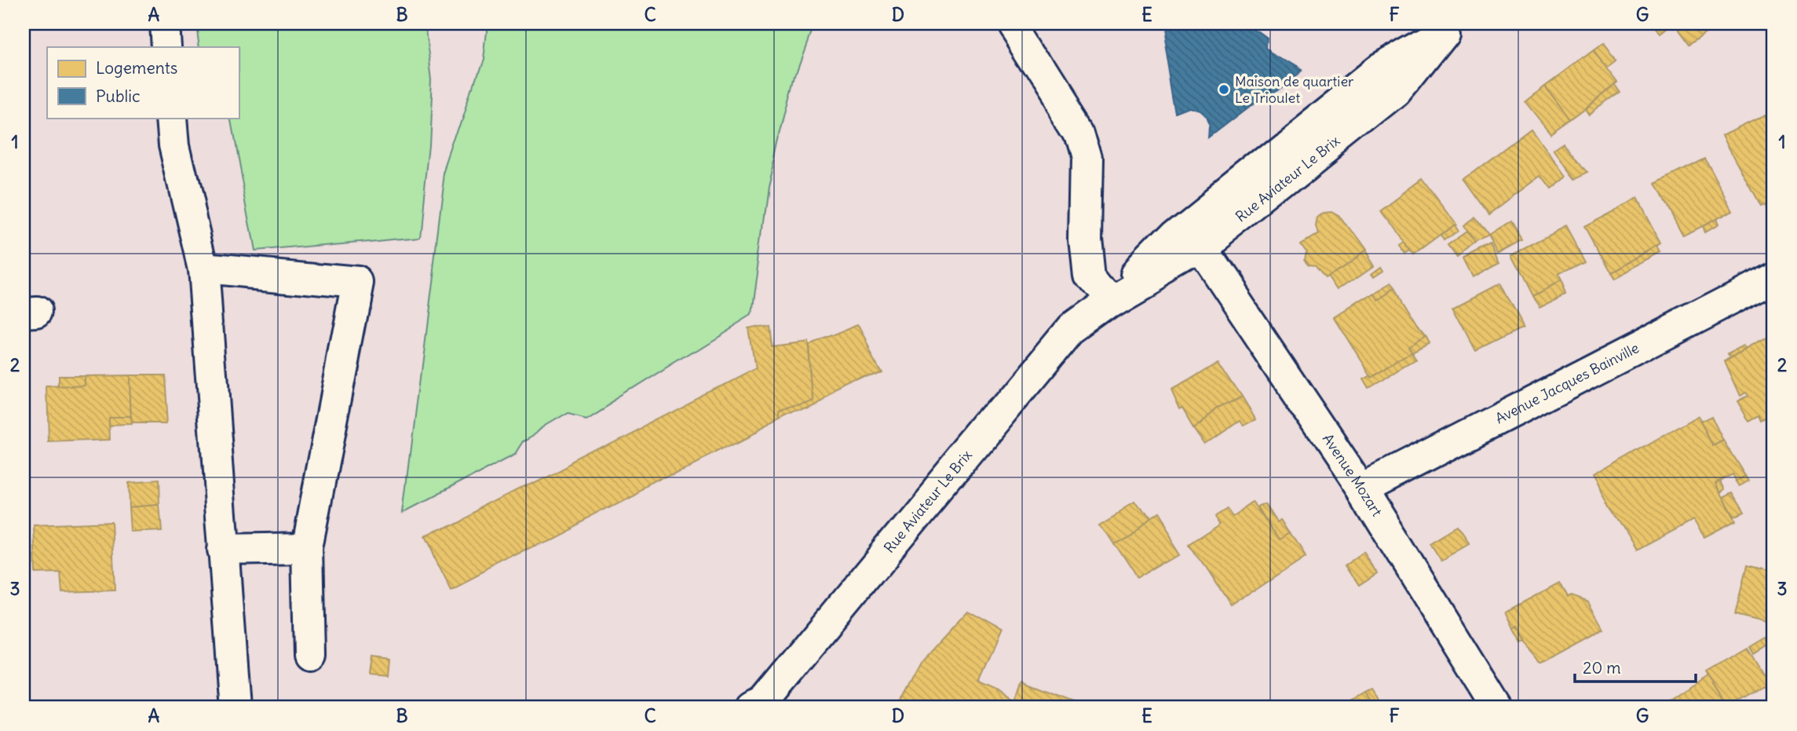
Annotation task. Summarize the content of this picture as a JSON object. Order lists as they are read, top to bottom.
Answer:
{
  "streets": {
    "main road": ["Rue Aviateur Le Brix", "Avenue Jacques Bainville", "Avenue Mozart"]
  },
  "crossings": [
    ["Rue Aviateur Le Brix", "Avenue Mozart"],
    ["Avenue Jacques Bainville", "Avenue Mozart"]
  ],
  "places": ["Maison de quartier Le Trioulet"],
  "legend": ["Logements", "Public"],
  "scale_bar": "20 m",
  "grid": {
    "columns": [
      "A",
      "B",
      "C",
      "D",
      "E",
      "F",
      "G"
    ],
    "rows": ["1", "2", "3"]
  }
}
